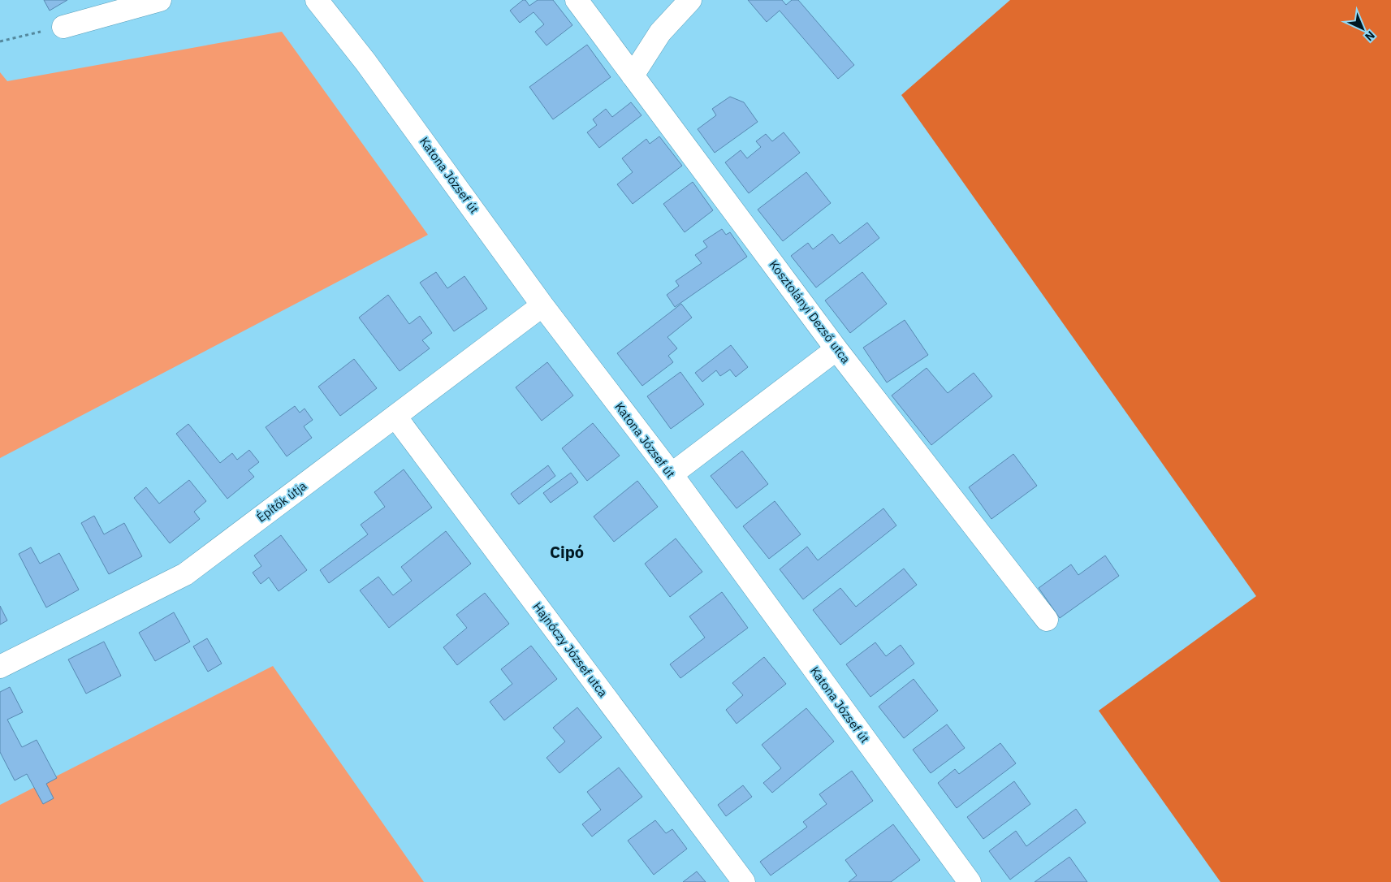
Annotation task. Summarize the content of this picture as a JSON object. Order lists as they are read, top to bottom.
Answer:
{
  "streets": {
    "street": [
      "Katona József út",
      "Kosztolányi Dezső utca",
      "Építők útja",
      "Hajnóczy József utca"
    ]
  },
  "crossings": [
    ["Katona József út", "Építők útja"],
    ["Építők útja", "Hajnóczy József utca"]
  ],
  "districts": ["Cipó"],
  "north": "bottom right"
}
